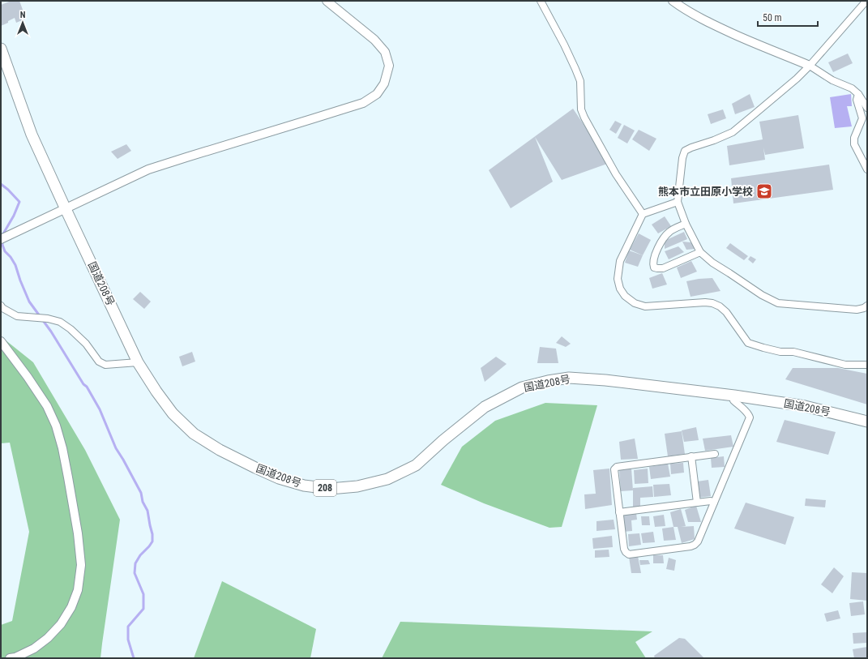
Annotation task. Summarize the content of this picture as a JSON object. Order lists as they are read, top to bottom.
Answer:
{
  "streets": {
    "highway": ["国道208号", "208"]
  },
  "places": {
    "school or university": ["熊本市立田原小学校"]
  },
  "scale_bar": "50 m",
  "north": "top"
}
